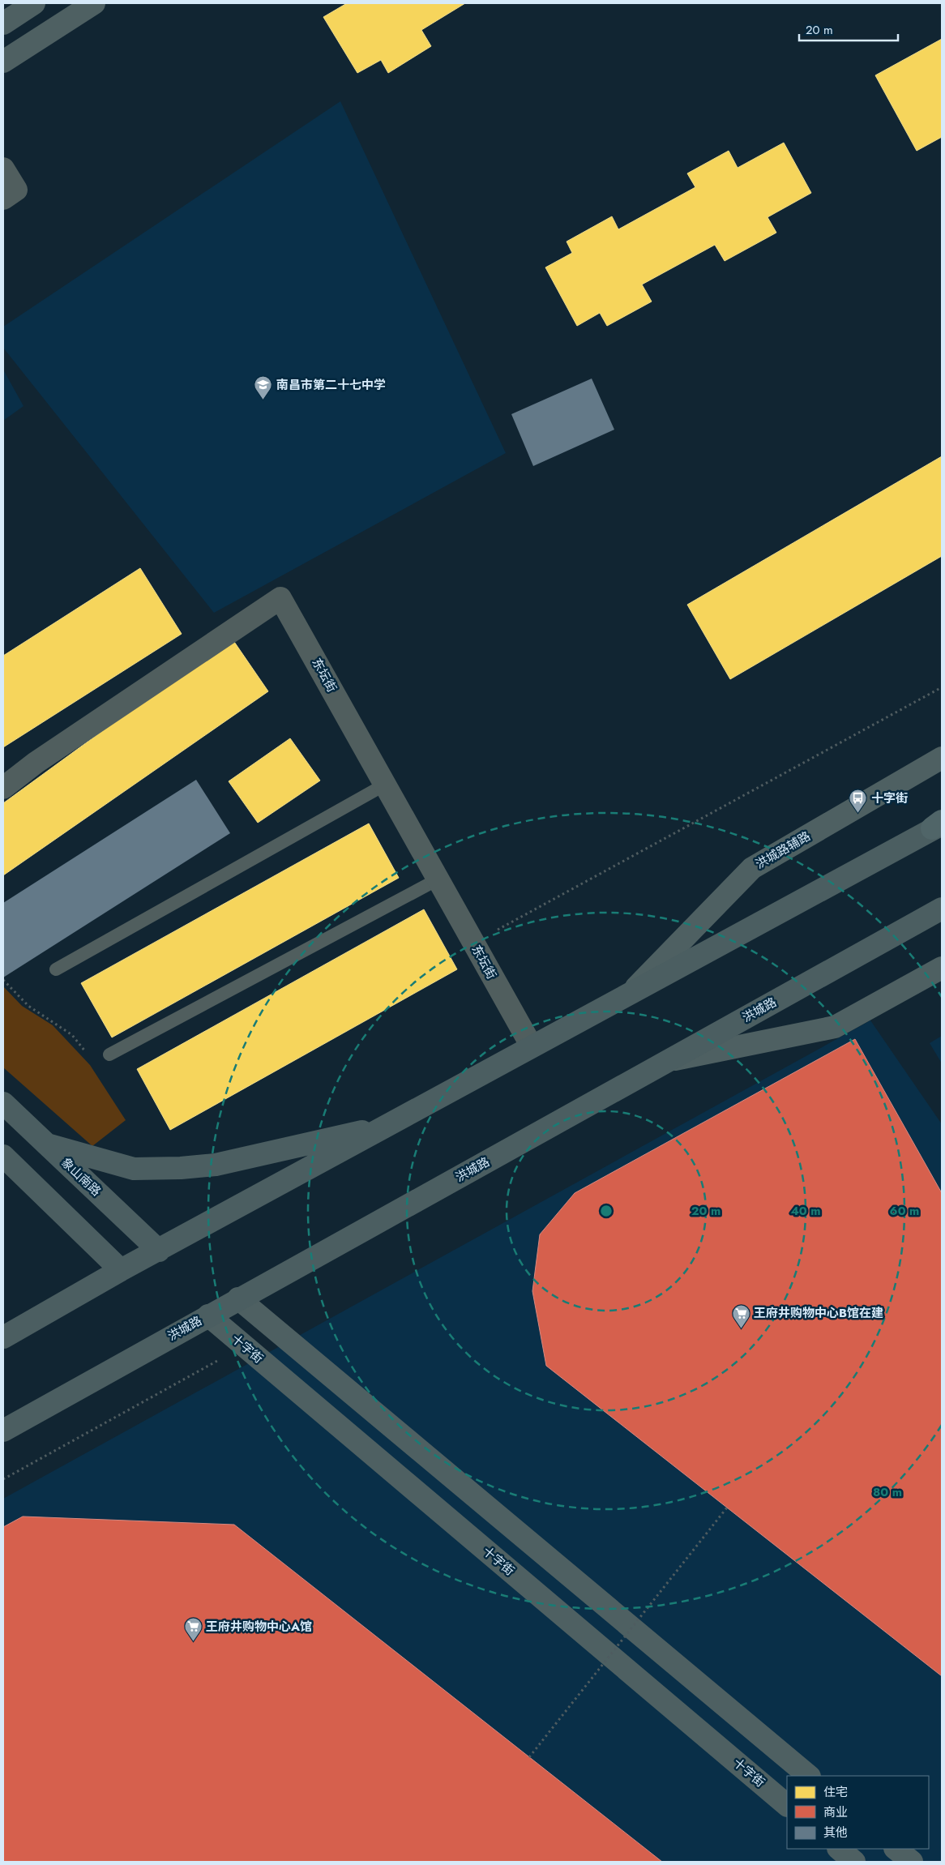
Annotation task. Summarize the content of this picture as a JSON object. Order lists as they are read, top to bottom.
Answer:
{
  "streets": {
    "main road": [
      "洪城路辅路",
      "洪城路",
      "象山南路",
      "十字街"
    ],
    "street": ["东坛街"]
  },
  "crossings": [
    ["洪城路", "十字街"]
  ],
  "places": {
    "school or university": ["南昌市第二十七中学"],
    "bus stop": ["十字街"],
    "supermarket": ["王府井购物中心B馆在建", "王府井购物中心A馆"]
  },
  "legend": ["住宅", "商业", "其他"],
  "scale_bar": "20 m",
  "rings": [
    "20 m",
    "40 m",
    "60 m",
    "80 m"
  ]
}
